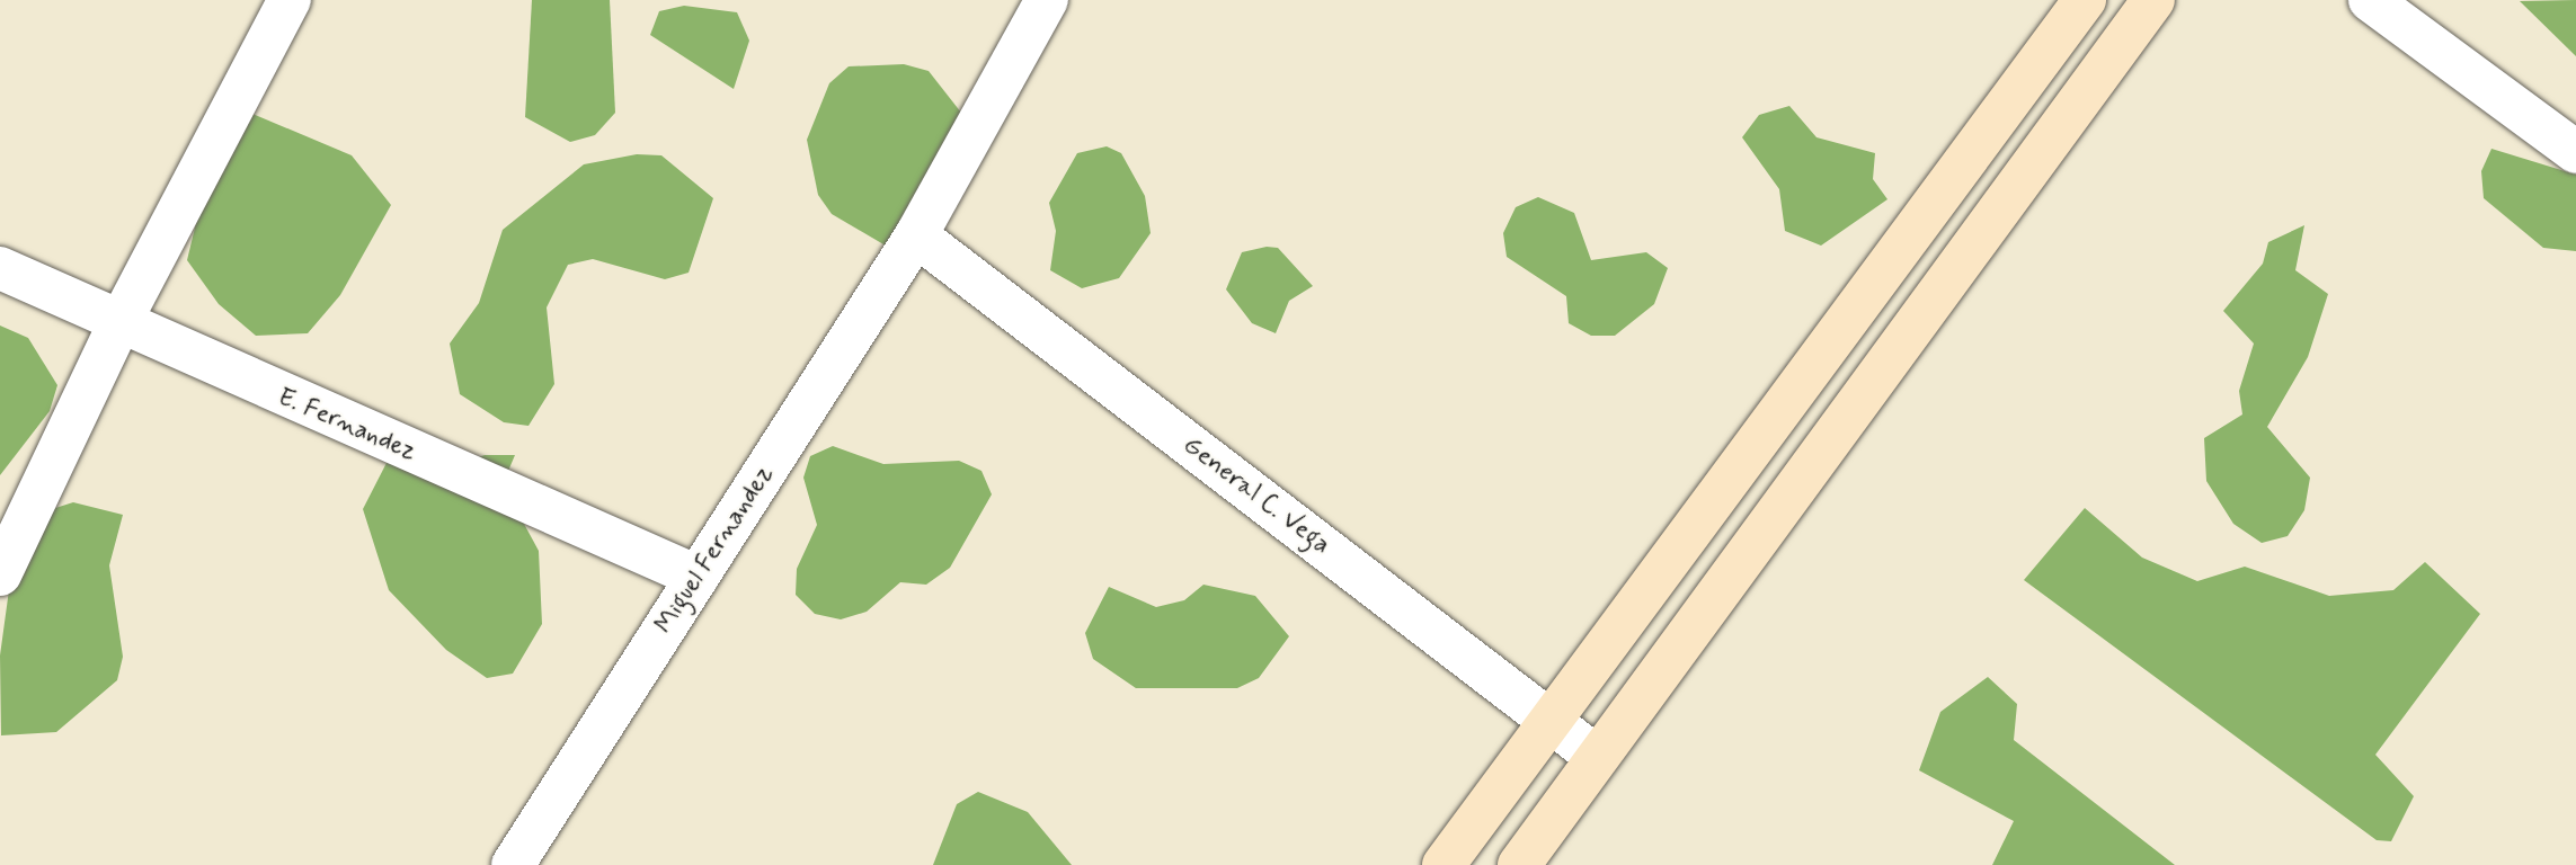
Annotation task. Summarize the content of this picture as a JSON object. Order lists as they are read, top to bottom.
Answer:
{
  "streets": {
    "street": ["E. Fernandez", "General C. Vega", "Miguel Fernandez"]
  },
  "crossings": [
    ["E. Fernandez", "Miguel Fernandez"],
    ["General C. Vega", "Miguel Fernandez"]
  ]
}
